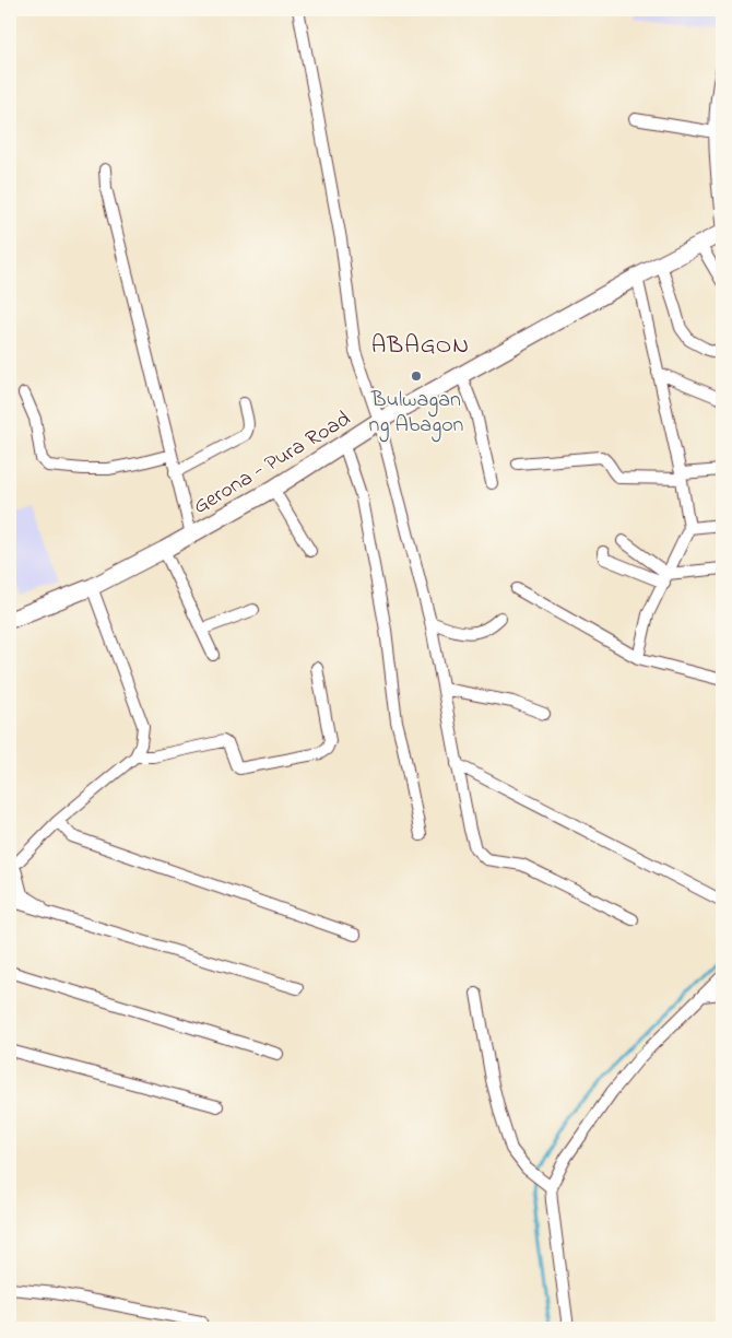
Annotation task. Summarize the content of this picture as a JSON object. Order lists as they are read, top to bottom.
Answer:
{
  "streets": {
    "main road": ["Gerona - Pura Road"]
  },
  "districts": ["ABAGON"],
  "places": ["Bulwagan ng Abagon"]
}
